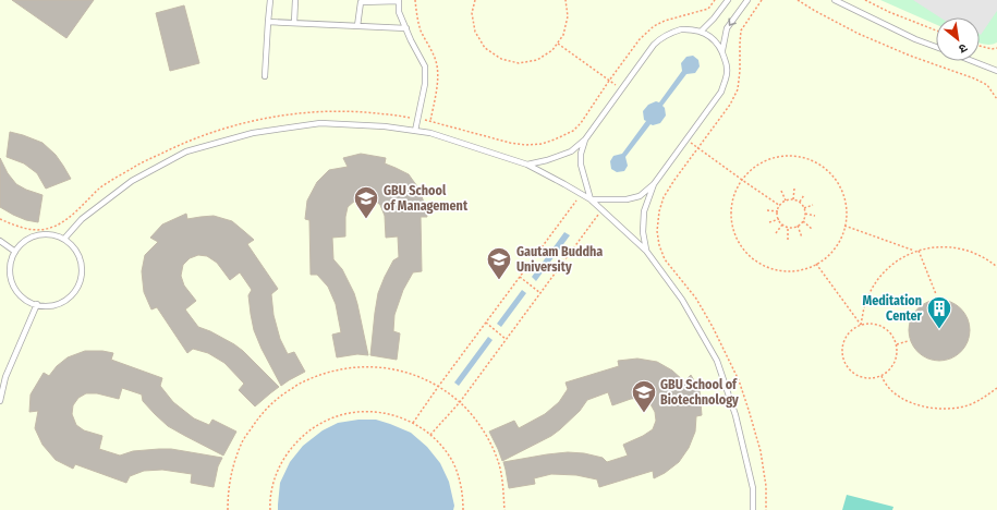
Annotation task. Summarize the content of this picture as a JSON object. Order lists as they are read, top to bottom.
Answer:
{
  "places": {
    "school or university": ["GBU School of Management", "Gautam Buddha University", "GBU School of Biotechnology"],
    "building": ["Meditation Center"]
  },
  "north": "bottom right"
}
